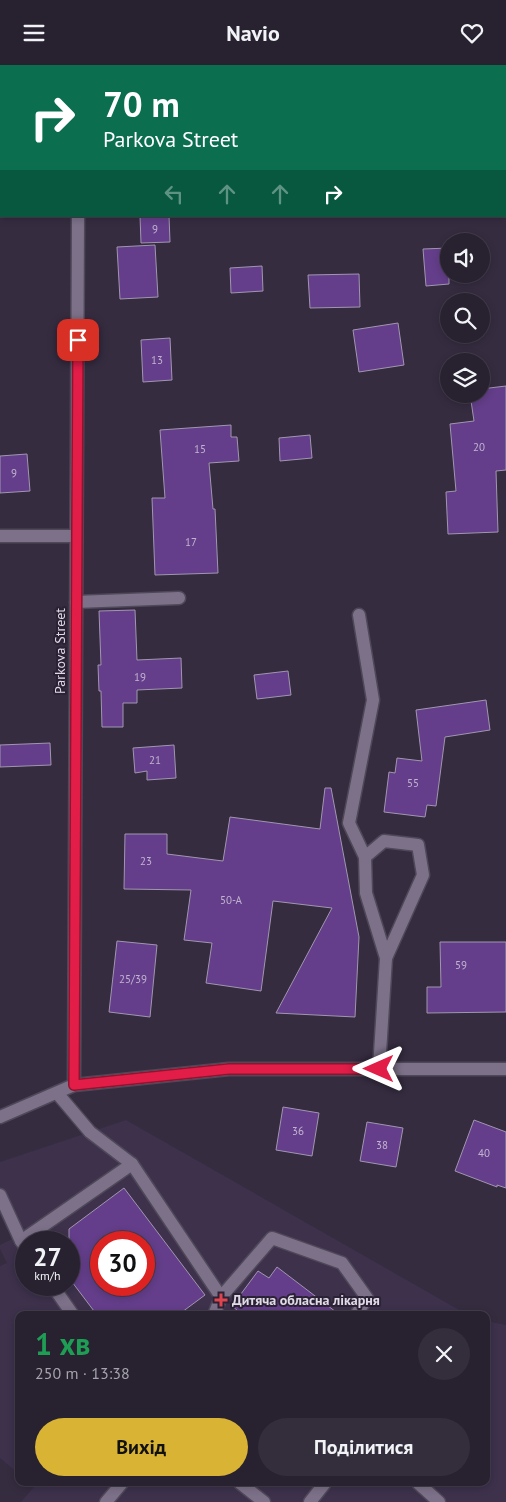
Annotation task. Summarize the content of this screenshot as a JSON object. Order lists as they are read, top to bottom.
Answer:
{
  "streets": {
    "street": ["Parkova Street"]
  },
  "places": {
    "health": ["Дитяча обласна лікарня"]
  },
  "house_numbers": [
    "9",
    "13",
    "20",
    "15",
    "9",
    "17",
    "19",
    "21",
    "55",
    "23",
    "50-А",
    "59",
    "25/39",
    "36",
    "38",
    "40"
  ],
  "page": {
    "header": "Navio",
    "turn": ["70 m", "Parkova Street"],
    "speed": "27 km/h",
    "limit": "30",
    "heading": ["1 хв", "250 m · 13:38"],
    "buttons": ["Вихід", "Поділитися"]
  }
}
